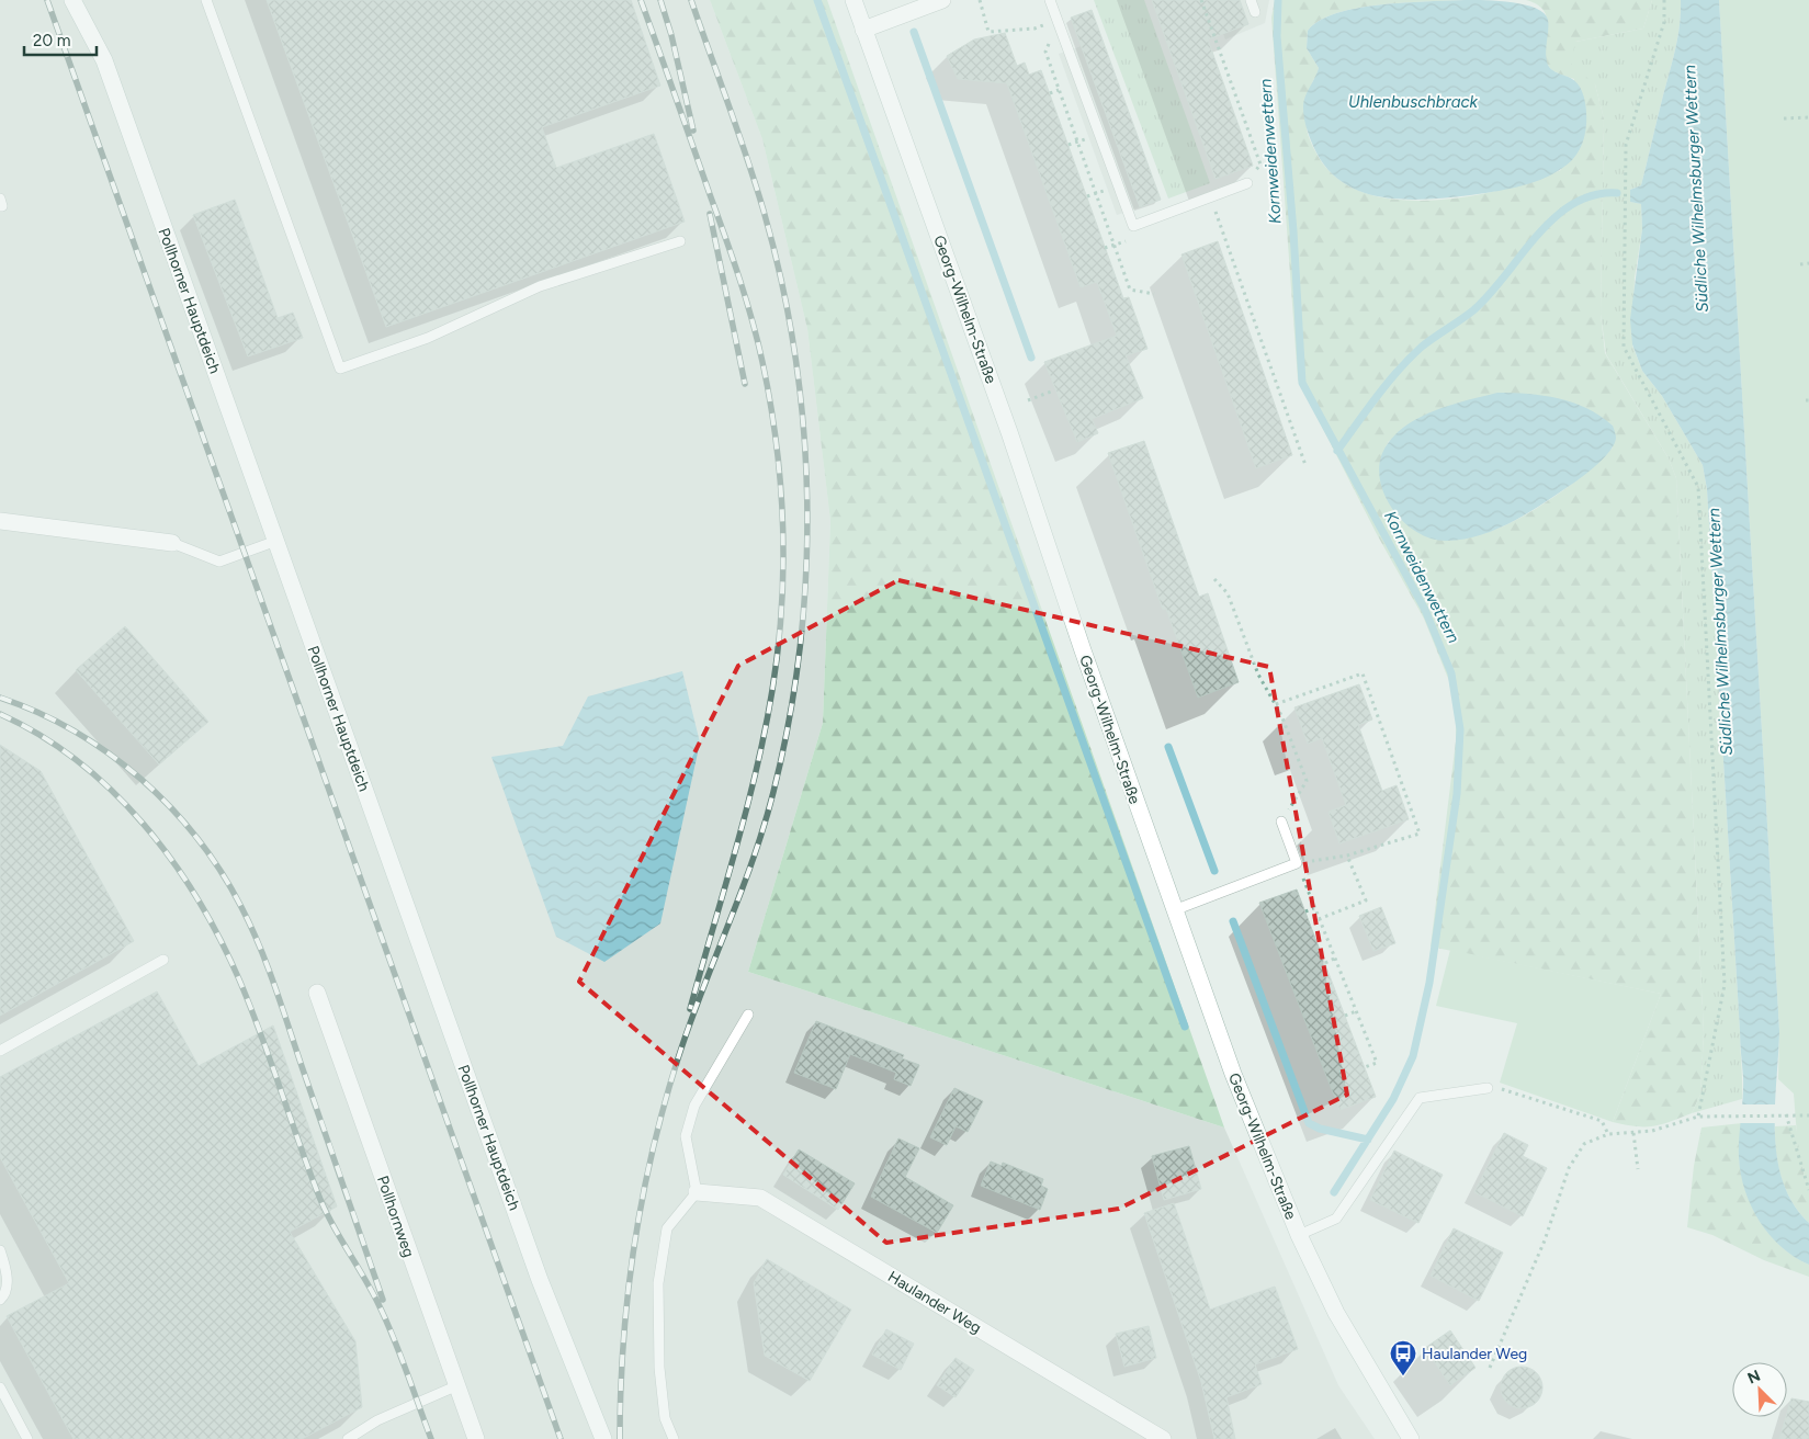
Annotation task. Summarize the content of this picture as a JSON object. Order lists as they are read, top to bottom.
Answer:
{
  "streets": {
    "main road": [
      "Pollhorner Hauptdeich",
      "Georg-Wilhelm-Straße",
      "Pollhornweg",
      "Haulander Weg"
    ]
  },
  "water": ["Uhlenbuschbrack", "Kornweidenwettern", "Südliche Wilhelmsburger Wettern"],
  "places": {
    "bus stop": ["Haulander Weg"]
  },
  "scale_bar": "20 m",
  "north": "top left"
}
